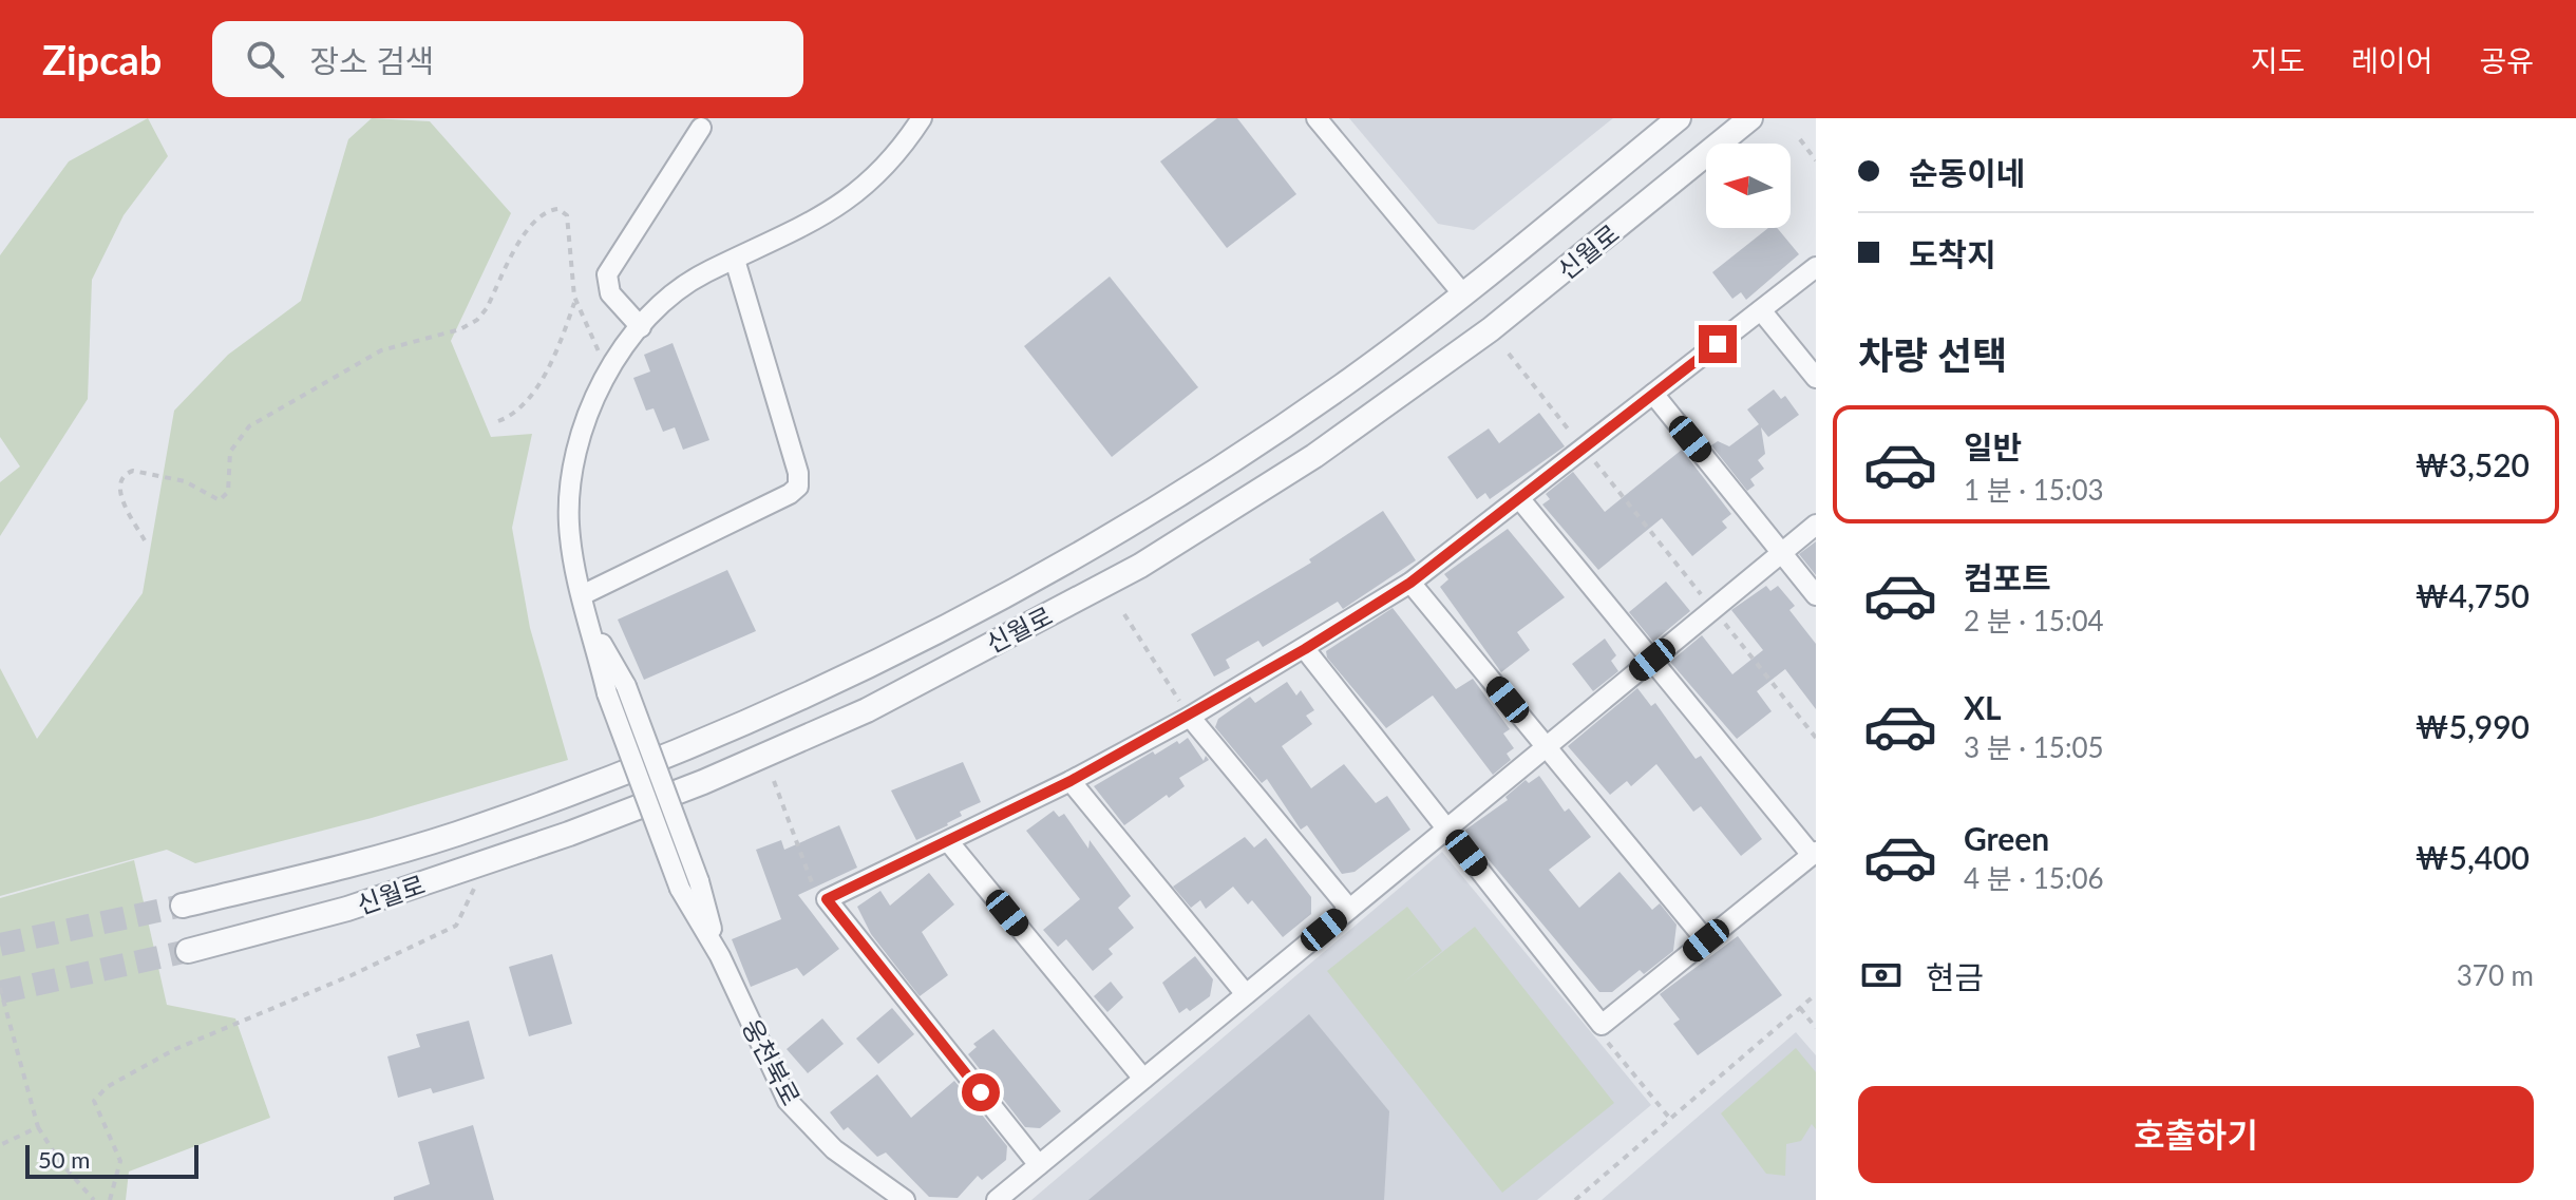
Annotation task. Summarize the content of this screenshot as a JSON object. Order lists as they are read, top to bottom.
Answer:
{
  "streets": {
    "street": ["신월로", "웅천북로"]
  },
  "scale_bar": "50 m",
  "north": "left",
  "page": {
    "header": "Zipcab",
    "search": "장소 검색",
    "nav": ["지도", "레이어", "공유"],
    "banner": ["순동이네", "도착지"],
    "heading": "차량 선택",
    "list": [
      {
        "name": "일반",
        "note": "1 분 · 15:03",
        "value": "₩3,520"
      },
      {
        "name": "컴포트",
        "note": "2 분 · 15:04",
        "value": "₩4,750"
      },
      {
        "name": "XL",
        "note": "3 분 · 15:05",
        "value": "₩5,990"
      },
      {
        "name": "Green",
        "note": "4 분 · 15:06",
        "value": "₩5,400"
      }
    ],
    "pay": ["현금", "370 m"],
    "buttons": "호출하기",
    "scale": "50 m"
  }
}
